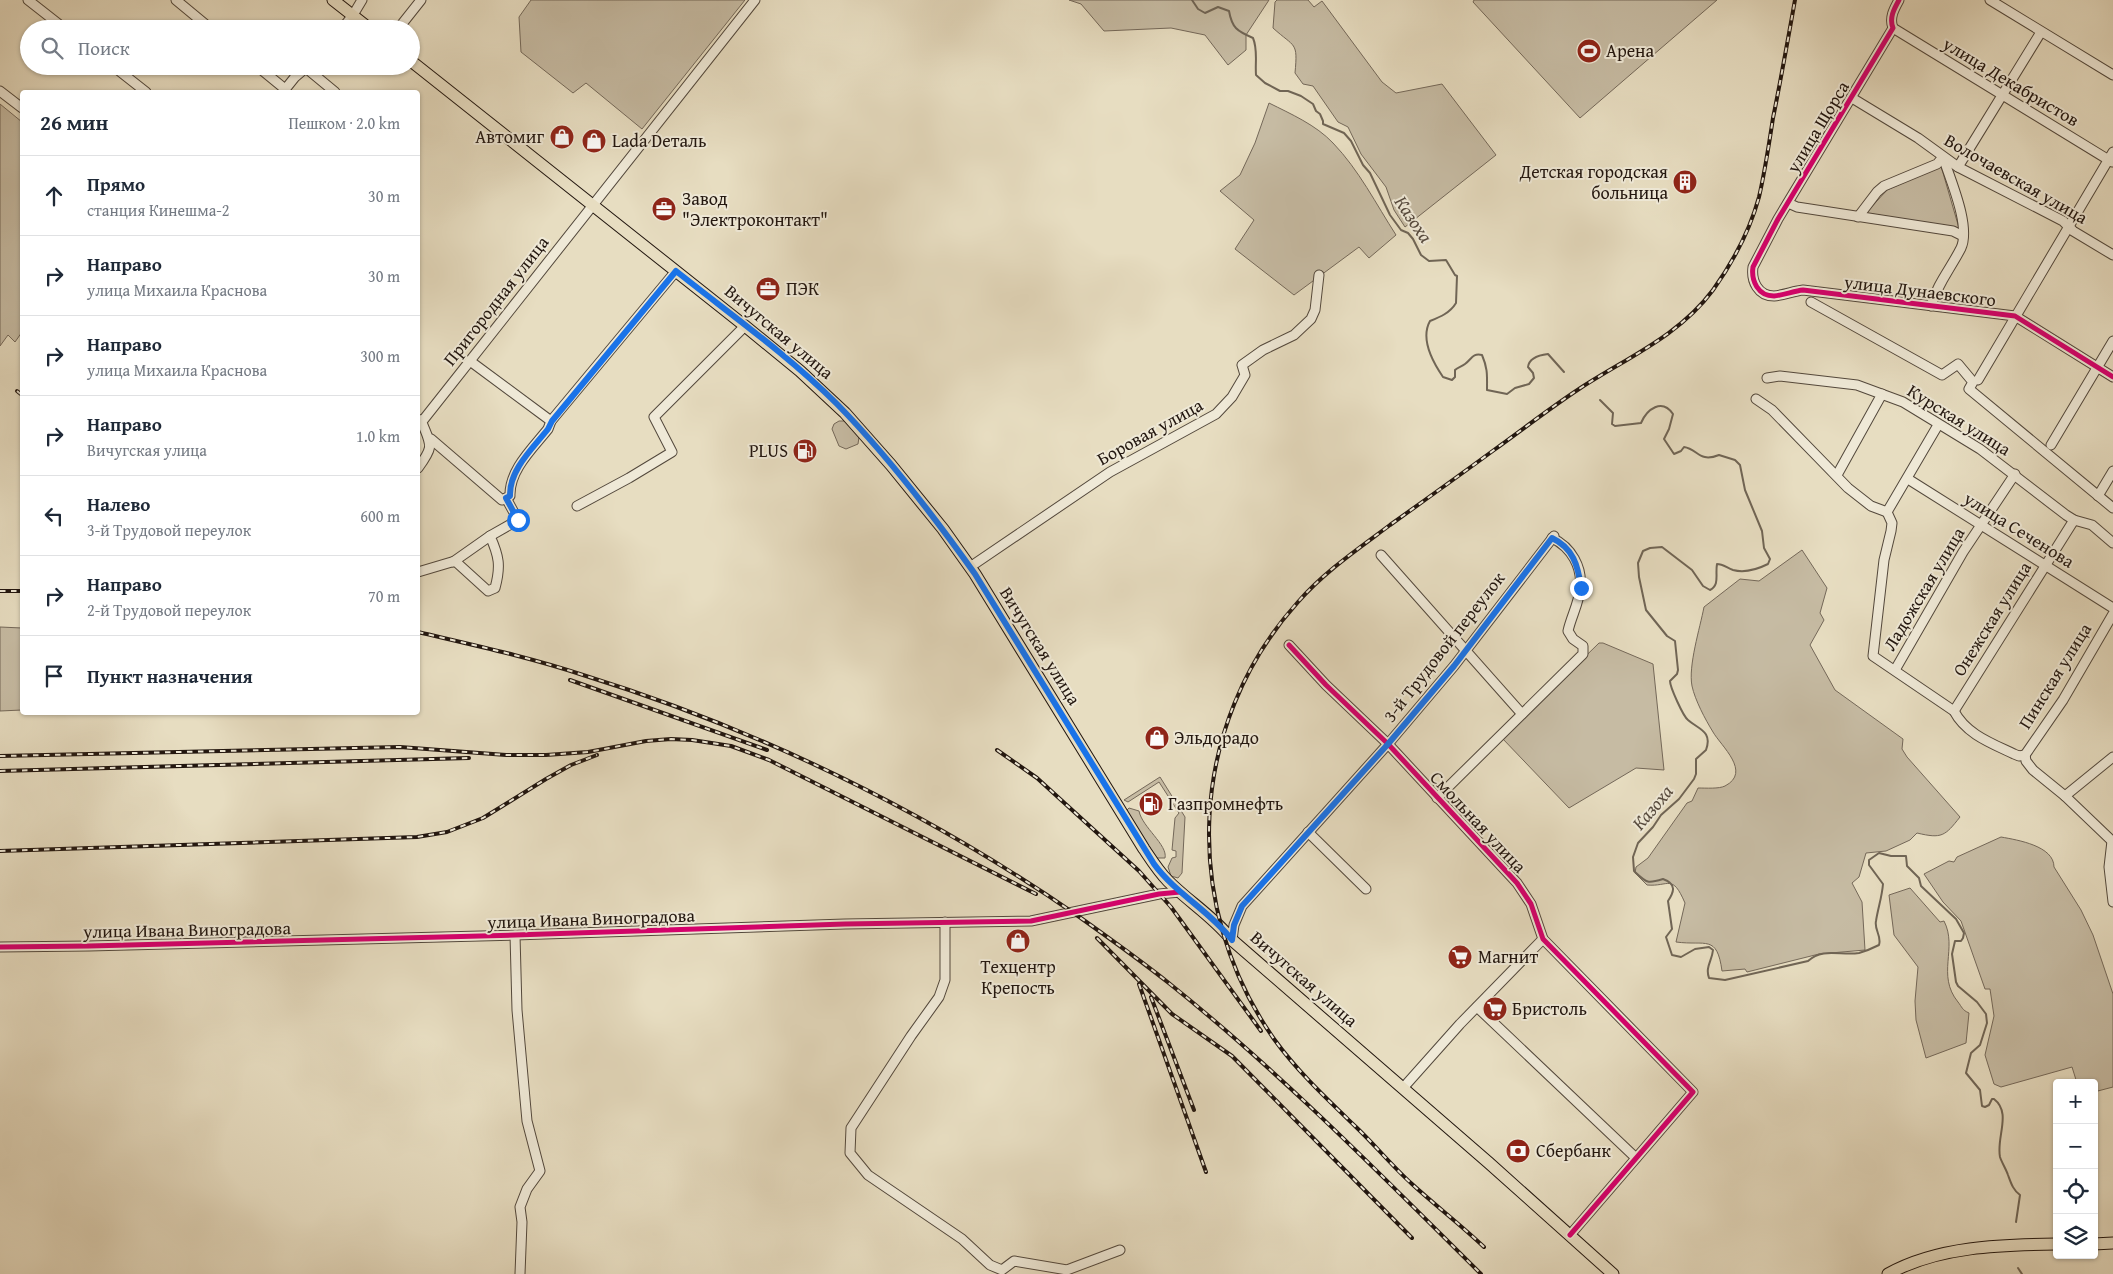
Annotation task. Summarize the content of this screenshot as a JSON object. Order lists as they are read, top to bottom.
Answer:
{
  "streets": {
    "main road": ["Вичугская улица"],
    "street": [
      "улица Декабристов",
      "улица Щорса",
      "Волочаевская улица",
      "улица Дунаевского",
      "Пригородная улица",
      "Курская улица",
      "Боровая улица",
      "улица Сеченова",
      "Ладожская улица",
      "Онежская улица",
      "3-й Трудовой переулок",
      "Пинская улица",
      "Смольная улица",
      "улица Ивана Виноградова"
    ]
  },
  "crossings": [
    ["улица Декабристов", "улица Щорса"],
    ["улица Щорса", "Волочаевская улица"],
    ["улица Щорса", "улица Дунаевского"],
    ["Пригородная улица", "Вичугская улица"],
    ["Вичугская улица", "Боровая улица"],
    ["Вичугская улица", "3-й Трудовой переулок"],
    ["Вичугская улица", "улица Ивана Виноградова"],
    ["Курская улица", "Ладожская улица"],
    ["Курская улица", "Онежская улица"],
    ["улица Сеченова", "Ладожская улица"],
    ["улица Сеченова", "Онежская улица"],
    ["3-й Трудовой переулок", "Смольная улица"]
  ],
  "water": ["Казоха"],
  "places": {
    "sports": ["Арена"],
    "shop": [
      "Автомиг",
      "Lada Dеталь",
      "Эльдорадо",
      "Техцентр Крепость"
    ],
    "building": ["Детская городская больница"],
    "office": ["Завод \"Электроконтакт\"", "ПЭК"],
    "fuel station": ["PLUS", "Газпромнефть"],
    "supermarket": ["Магнит", "Бристоль"],
    "bank": ["Сбербанк"]
  },
  "page": {
    "search": "Поиск",
    "heading": ["26 мин", "Пешком · 2.0 km"],
    "list": [
      ["Прямо", "станция Кинешма-2", "30 m"],
      ["Направо", "улица Михаила Краснова", "30 m"],
      ["Направо", "улица Михаила Краснова", "300 m"],
      ["Направо", "Вичугская улица", "1.0 km"],
      ["Налево", "3-й Трудовой переулок", "600 m"],
      ["Направо", "2-й Трудовой переулок", "70 m"],
      "Пункт назначения"
    ],
    "map_buttons": ["+", "−"]
  }
}
